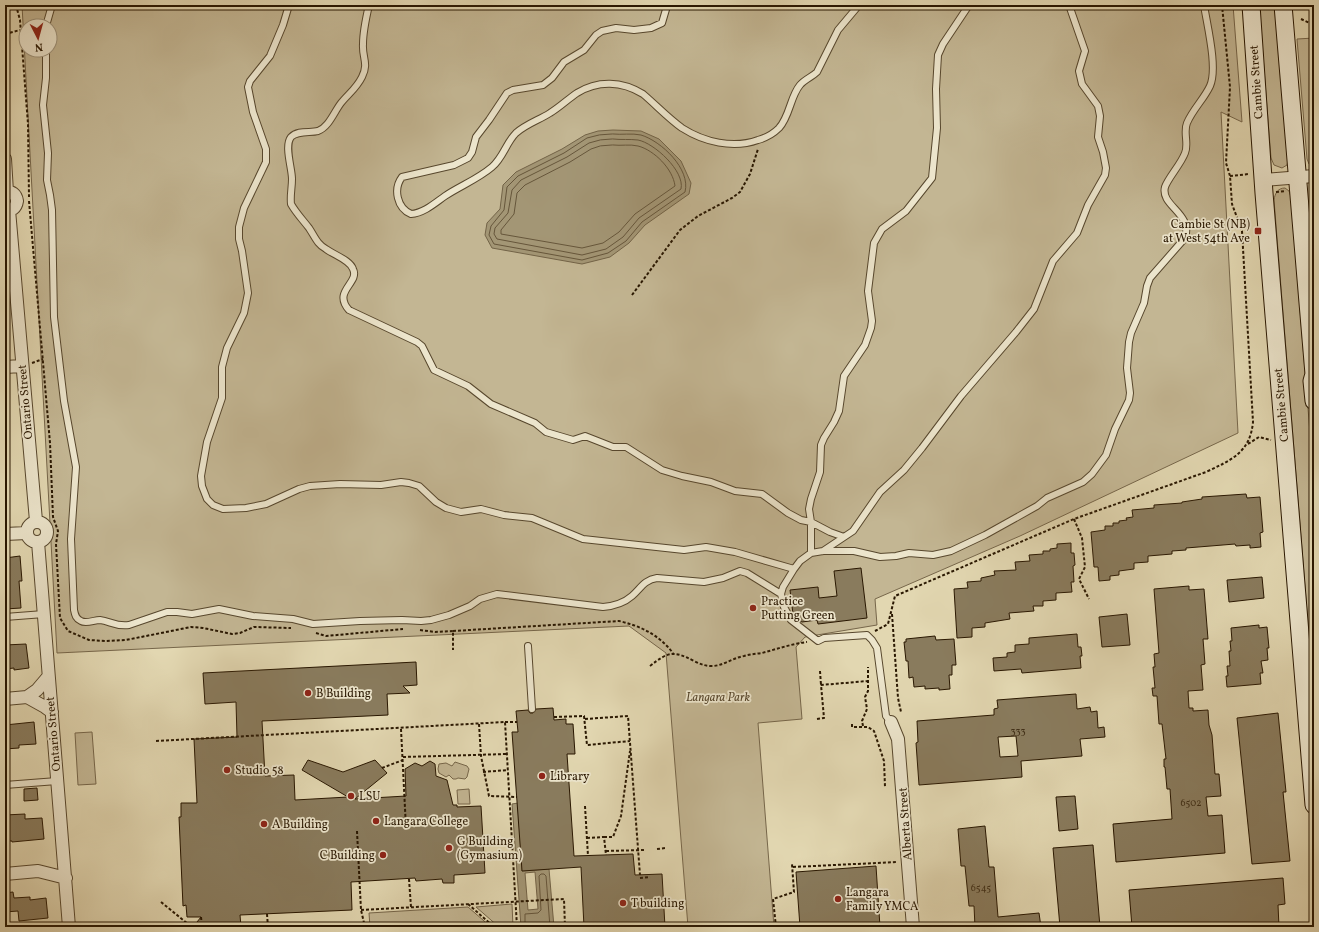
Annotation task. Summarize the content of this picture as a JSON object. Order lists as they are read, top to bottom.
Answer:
{
  "streets": {
    "main road": ["Cambie Street"],
    "street": ["Ontario Street", "Alberta Street"]
  },
  "parks": ["Langara Park"],
  "places": {
    "transit": ["Cambie St (NB) at West 54th Ave"],
    "other": [
      "Practice Putting Green",
      "B Building",
      "Studio 58",
      "Library",
      "LSU",
      "Langara College",
      "A Building",
      "G Building (Gymasium)",
      "C Building",
      "Langara Family YMCA",
      "T building"
    ]
  },
  "house_numbers": ["333", "6502", "6545"],
  "north": "bottom"
}
